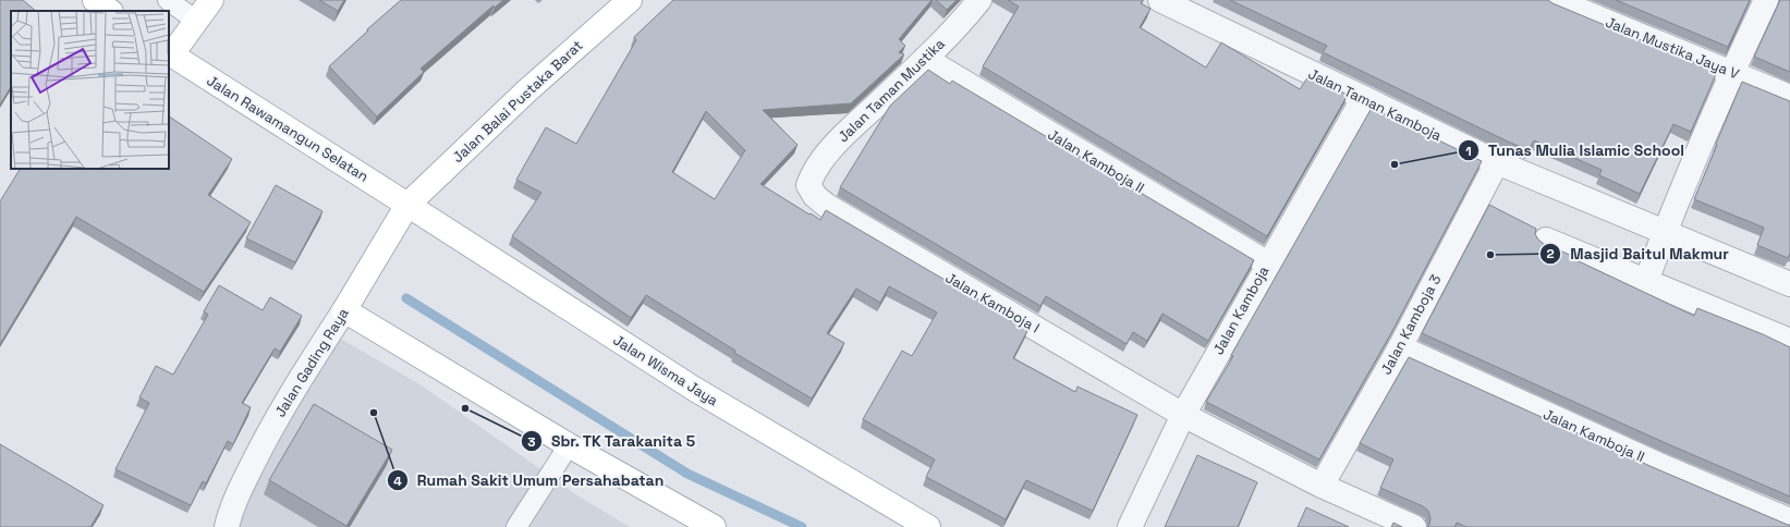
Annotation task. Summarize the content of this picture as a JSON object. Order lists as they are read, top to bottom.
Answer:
{
  "streets": {
    "street": [
      "Jalan Mustika Jaya V",
      "Jalan Taman Mustika",
      "Jalan Balai Pustaka Barat",
      "Jalan Taman Kamboja",
      "Jalan Rawamangun Selatan",
      "Jalan Kamboja II",
      "Jalan Kamboja I",
      "Jalan Kamboja",
      "Jalan Kamboja 3",
      "Jalan Gading Raya",
      "Jalan Wisma Jaya"
    ]
  },
  "crossings": [
    ["Jalan Taman Mustika", "Jalan Kamboja II"],
    ["Jalan Taman Mustika", "Jalan Kamboja I"],
    ["Jalan Balai Pustaka Barat", "Jalan Rawamangun Selatan"],
    ["Jalan Balai Pustaka Barat", "Jalan Gading Raya"],
    ["Jalan Balai Pustaka Barat", "Jalan Wisma Jaya"],
    ["Jalan Taman Kamboja", "Jalan Kamboja"],
    ["Jalan Taman Kamboja", "Jalan Kamboja 3"],
    ["Jalan Rawamangun Selatan", "Jalan Gading Raya"],
    ["Jalan Rawamangun Selatan", "Jalan Wisma Jaya"],
    ["Jalan Kamboja II", "Jalan Kamboja"],
    ["Jalan Kamboja II", "Jalan Kamboja 3"],
    ["Jalan Kamboja I", "Jalan Kamboja"],
    ["Jalan Gading Raya", "Jalan Wisma Jaya"]
  ],
  "places": [
    "Tunas Mulia Islamic School",
    "Masjid Baitul Makmur",
    "Sbr. TK Tarakanita 5",
    "Rumah Sakit Umum Persahabatan"
  ]
}
